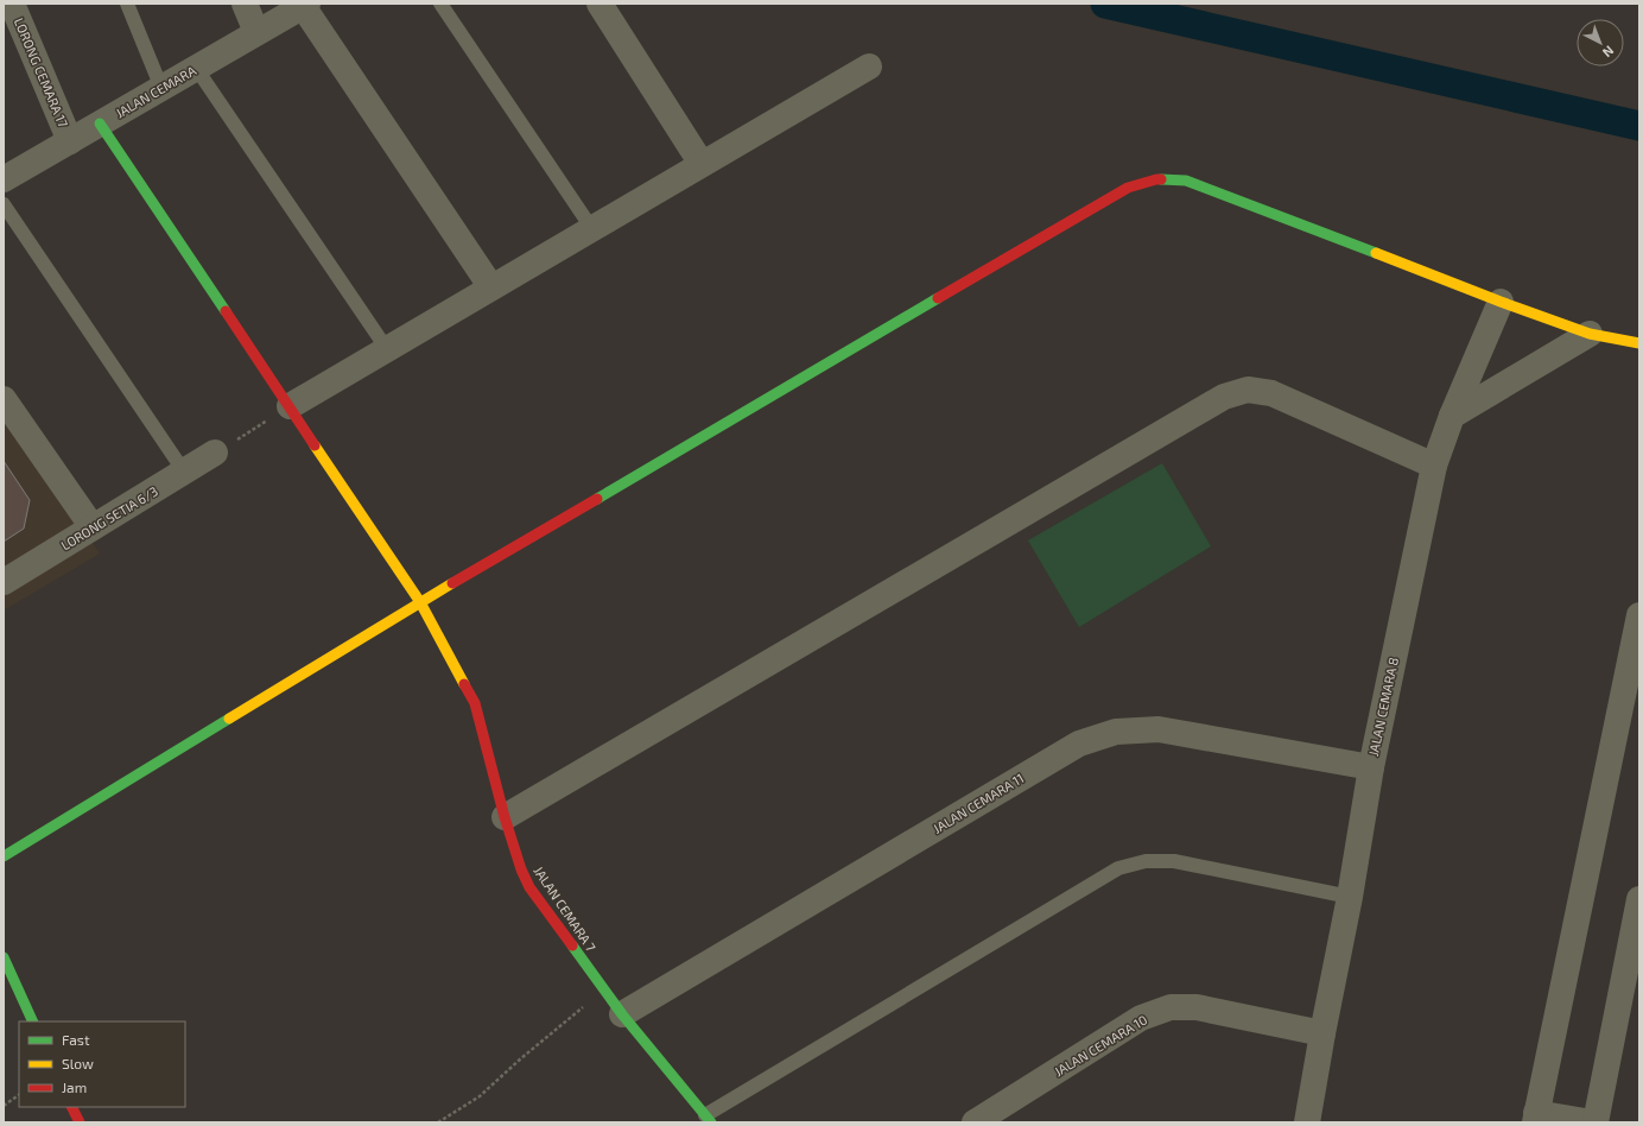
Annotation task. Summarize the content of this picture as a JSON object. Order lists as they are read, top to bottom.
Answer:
{
  "streets": {
    "street": [
      "LORONG CEMARA 17",
      "JALAN CEMARA",
      "LORONG SETIA 6/3",
      "JALAN CEMARA 8",
      "JALAN CEMARA 11",
      "JALAN CEMARA 7",
      "JALAN CEMARA 10"
    ]
  },
  "crossings": [
    ["LORONG CEMARA 17", "JALAN CEMARA"],
    ["JALAN CEMARA", "JALAN CEMARA 7"],
    ["JALAN CEMARA 8", "JALAN CEMARA 11"],
    ["JALAN CEMARA 8", "JALAN CEMARA 10"],
    ["JALAN CEMARA 11", "JALAN CEMARA 7"]
  ],
  "legend": ["Fast", "Slow", "Jam"],
  "north": "bottom right"
}
